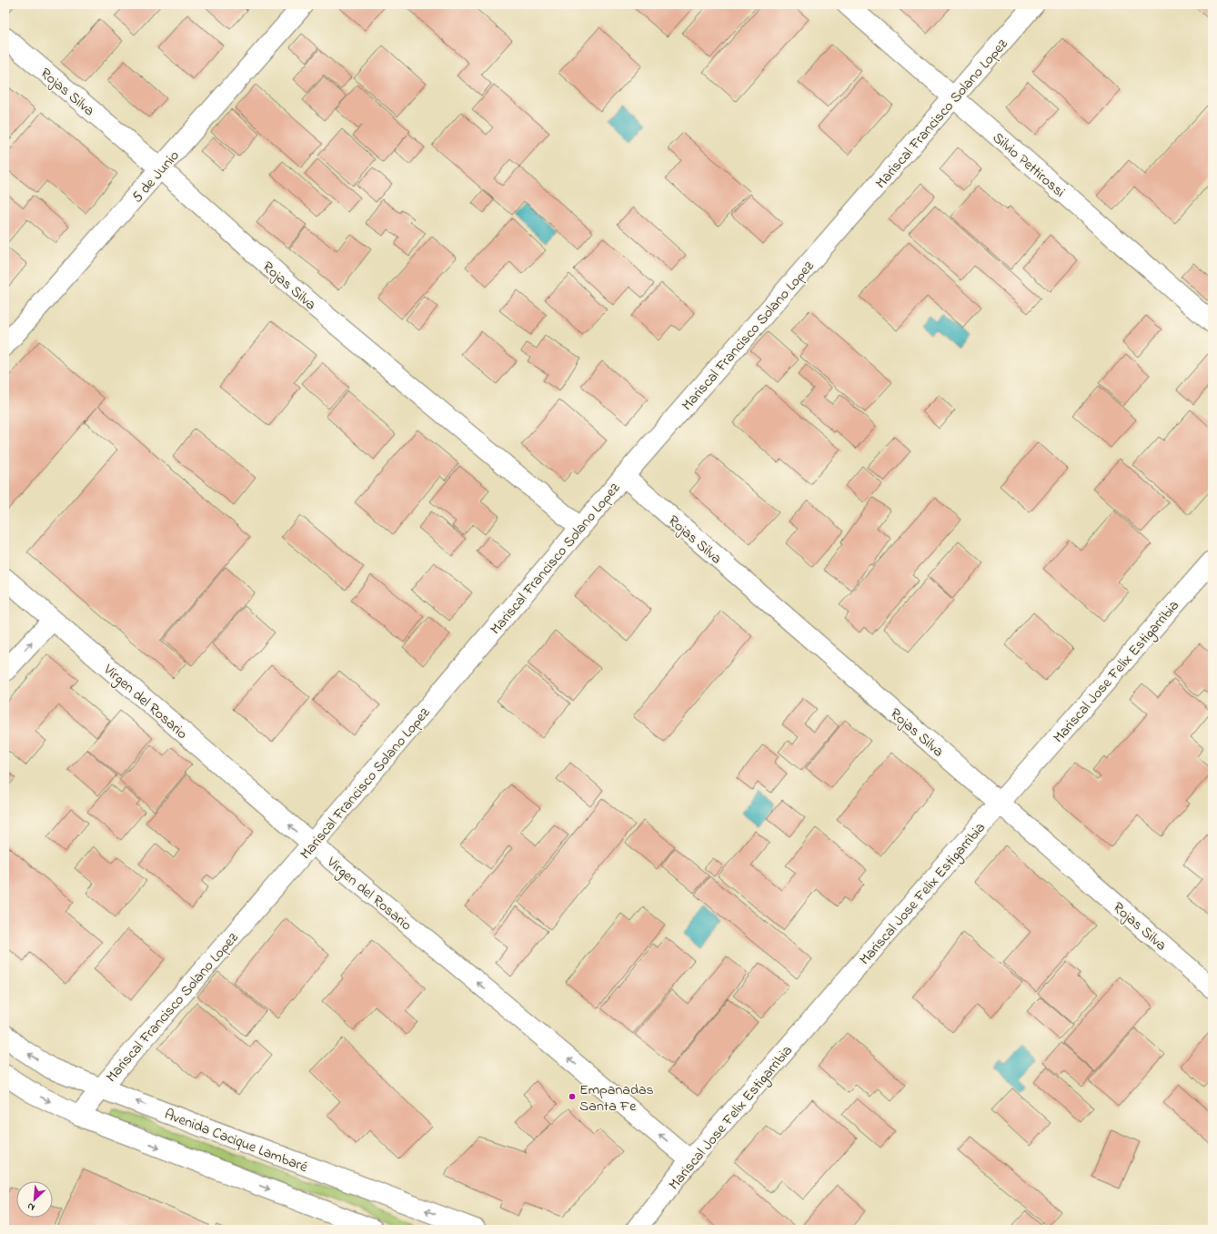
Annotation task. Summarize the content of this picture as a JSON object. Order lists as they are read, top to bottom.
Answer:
{
  "streets": {
    "street": [
      "Rojas Silva",
      "Mariscal Francisco Solano Lopez",
      "Silvio Pettirossi",
      "5 de Junio",
      "Mariscal Jose Felix Estigarribia",
      "Virgen del Rosario",
      "Avenida Cacique Lambaré"
    ]
  },
  "crossings": [
    ["Rojas Silva", "Mariscal Francisco Solano Lopez"],
    ["Rojas Silva", "5 de Junio"],
    ["Rojas Silva", "Mariscal Jose Felix Estigarribia"],
    ["Mariscal Francisco Solano Lopez", "Silvio Pettirossi"],
    ["Mariscal Francisco Solano Lopez", "Virgen del Rosario"],
    ["Mariscal Francisco Solano Lopez", "Avenida Cacique Lambaré"],
    ["Mariscal Jose Felix Estigarribia", "Virgen del Rosario"]
  ],
  "one_way": ["Virgen del Rosario"],
  "places": ["Empanadas Santa Fe"],
  "north": "bottom left"
}
